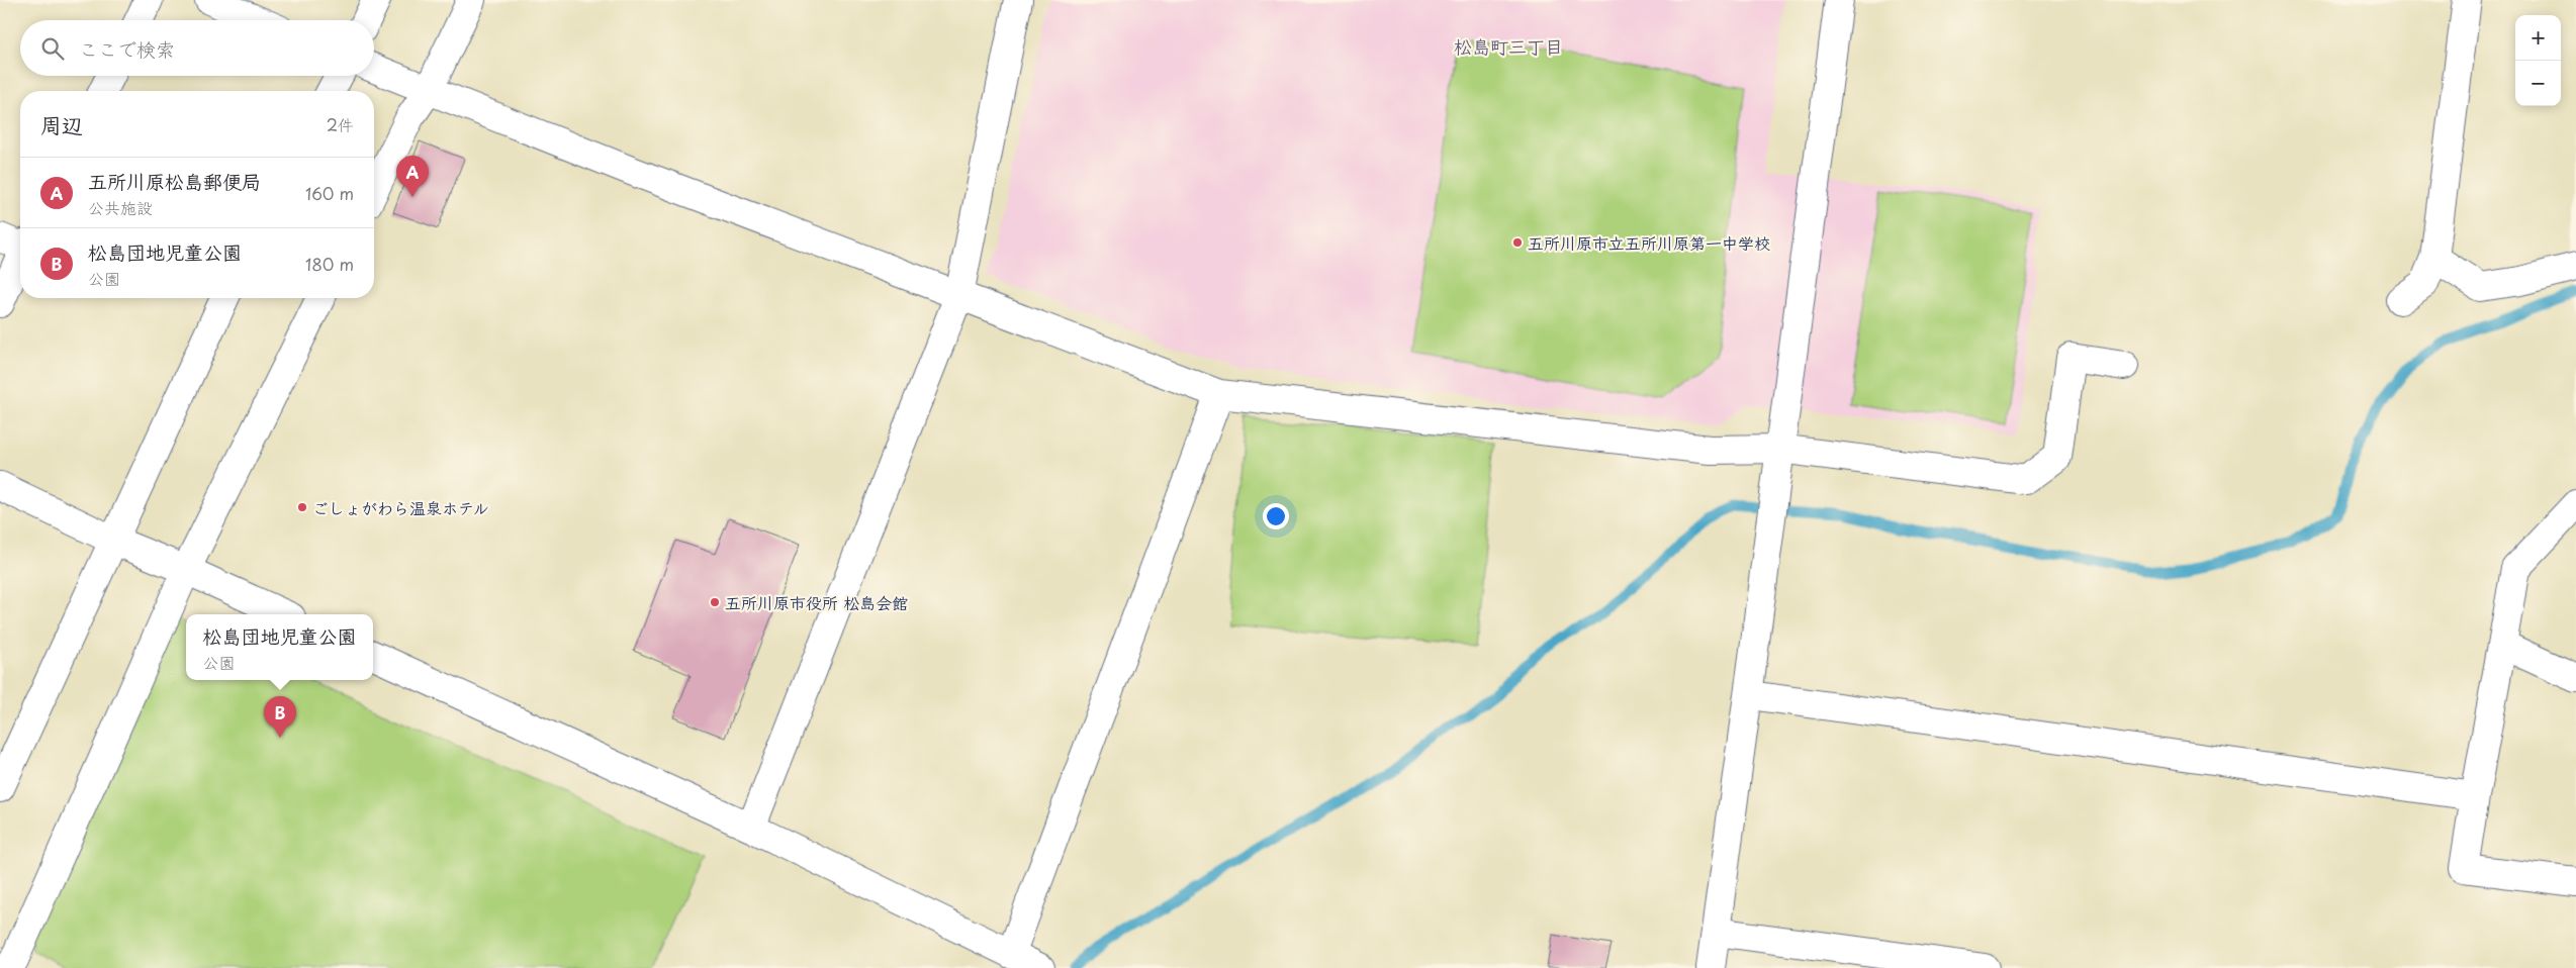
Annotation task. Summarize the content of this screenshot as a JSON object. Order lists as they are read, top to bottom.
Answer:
{
  "districts": ["松島町三丁目"],
  "places": ["五所川原市立五所川原第一中学校", "ごしょがわら温泉ホテル", "五所川原市役所 松島会館"],
  "page": {
    "map_buttons": ["+", "−"],
    "search": "ここで検索",
    "heading": ["周辺", "2件"],
    "pins": ["A", "B"],
    "list": [
      {
        "mark": "A",
        "name": "五所川原松島郵便局",
        "note": "公共施設",
        "value": "160 m"
      },
      {
        "mark": "B",
        "name": "松島団地児童公園",
        "note": "公園",
        "value": "180 m"
      }
    ],
    "popup": ["松島団地児童公園", "公園"]
  }
}
